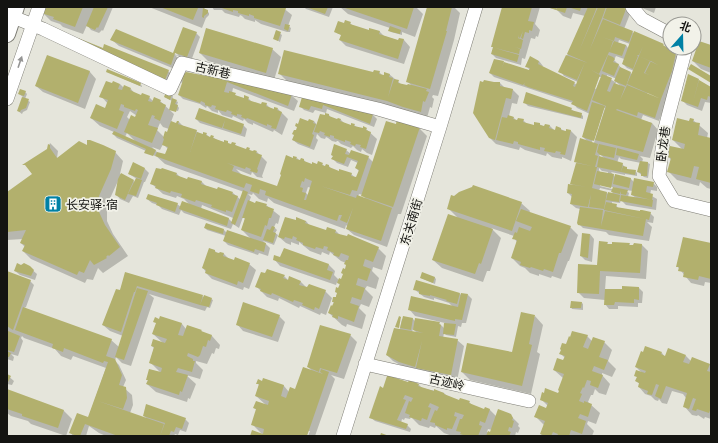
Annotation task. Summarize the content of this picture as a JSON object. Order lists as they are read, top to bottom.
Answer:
{
  "streets": {
    "street": [
      "古新巷",
      "卧龙巷",
      "东关南街",
      "古迹岭"
    ]
  },
  "crossings": [
    ["古新巷", "东关南街"],
    ["东关南街", "古迹岭"]
  ],
  "places": {
    "building": ["长安驿·宿"]
  },
  "north": "top"
}
